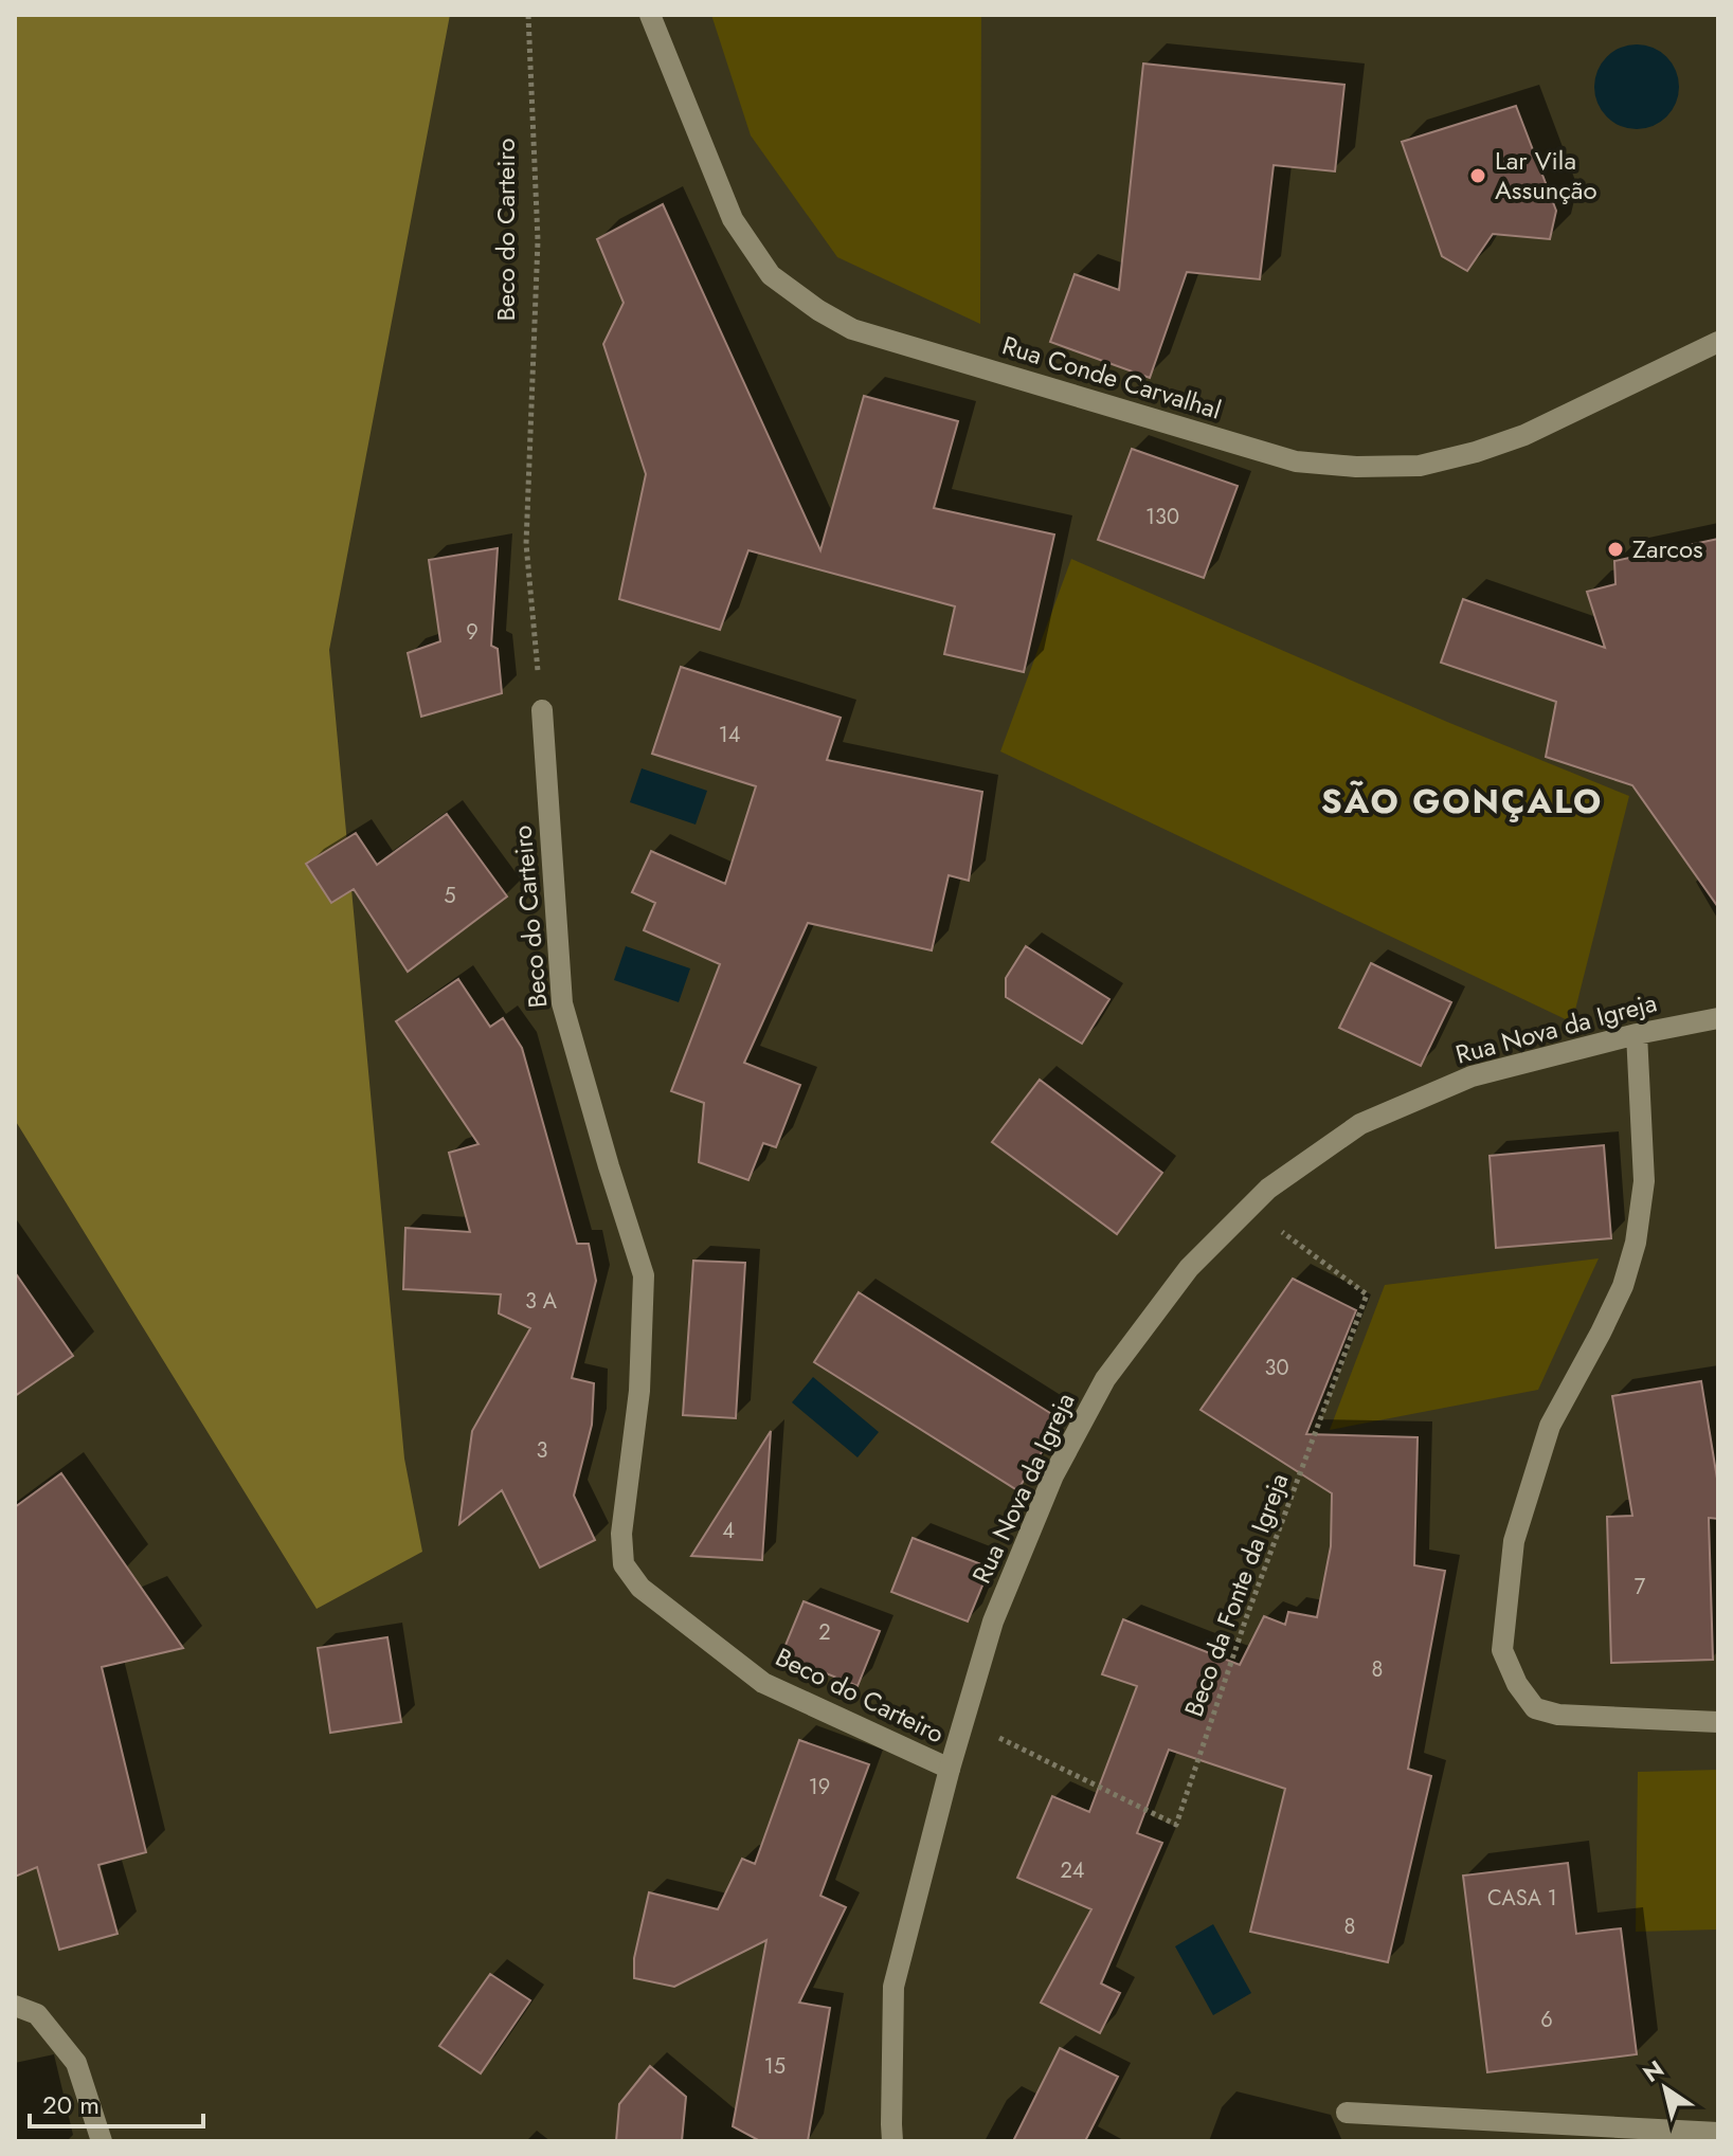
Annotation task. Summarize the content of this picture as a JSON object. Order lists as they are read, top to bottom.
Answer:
{
  "streets": {
    "street": ["Beco do Carteiro", "Rua Conde Carvalhal", "Rua Nova da Igreja"],
    "path": ["Beco da Fonte da Igreja"]
  },
  "crossings": [
    ["Beco do Carteiro", "Rua Nova da Igreja"],
    ["Rua Nova da Igreja", "Beco da Fonte da Igreja"]
  ],
  "districts": ["SÃO GONÇALO"],
  "places": ["Lar Vila Assunção", "Zarcos"],
  "house_numbers": [
    "130",
    "9",
    "14",
    "5",
    "3 A",
    "30",
    "3",
    "4",
    "7",
    "2",
    "8",
    "19",
    "24",
    "CASA 1",
    "8",
    "6",
    "15"
  ],
  "scale_bar": "20 m",
  "north": "top left"
}
